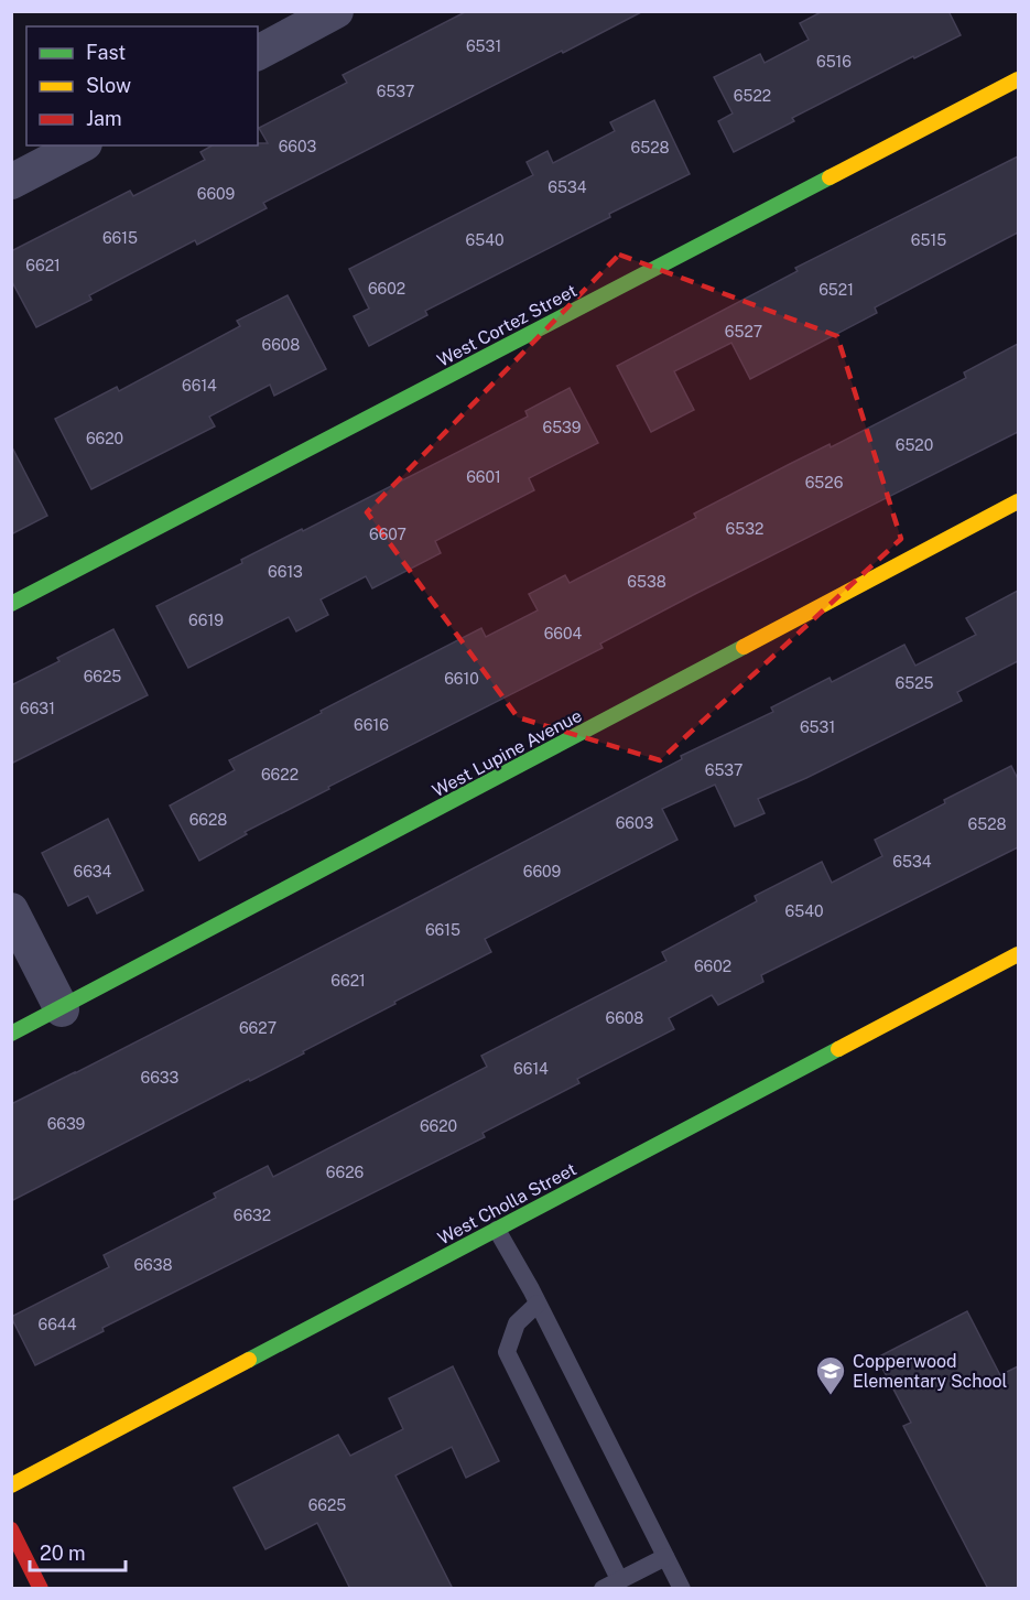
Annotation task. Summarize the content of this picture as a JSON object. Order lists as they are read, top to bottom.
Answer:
{
  "streets": {
    "street": ["West Cortez Street", "West Lupine Avenue", "West Cholla Street"]
  },
  "places": {
    "school or university": ["Copperwood Elementary School"]
  },
  "house_numbers": [
    "6531",
    "6516",
    "6537",
    "6522",
    "6603",
    "6528",
    "6534",
    "6609",
    "6615",
    "6540",
    "6515",
    "6621",
    "6602",
    "6521",
    "6527",
    "6608",
    "6614",
    "6539",
    "6620",
    "6520",
    "6601",
    "6526",
    "6532",
    "6607",
    "6613",
    "6538",
    "6619",
    "6604",
    "6625",
    "6610",
    "6525",
    "6631",
    "6616",
    "6531",
    "6537",
    "6622",
    "6628",
    "6603",
    "6528",
    "6534",
    "6634",
    "6609",
    "6540",
    "6615",
    "6602",
    "6621",
    "6608",
    "6627",
    "6614",
    "6633",
    "6639",
    "6620",
    "6626",
    "6632",
    "6638",
    "6644",
    "6625"
  ],
  "legend": ["Fast", "Slow", "Jam"],
  "scale_bar": "20 m"
}
